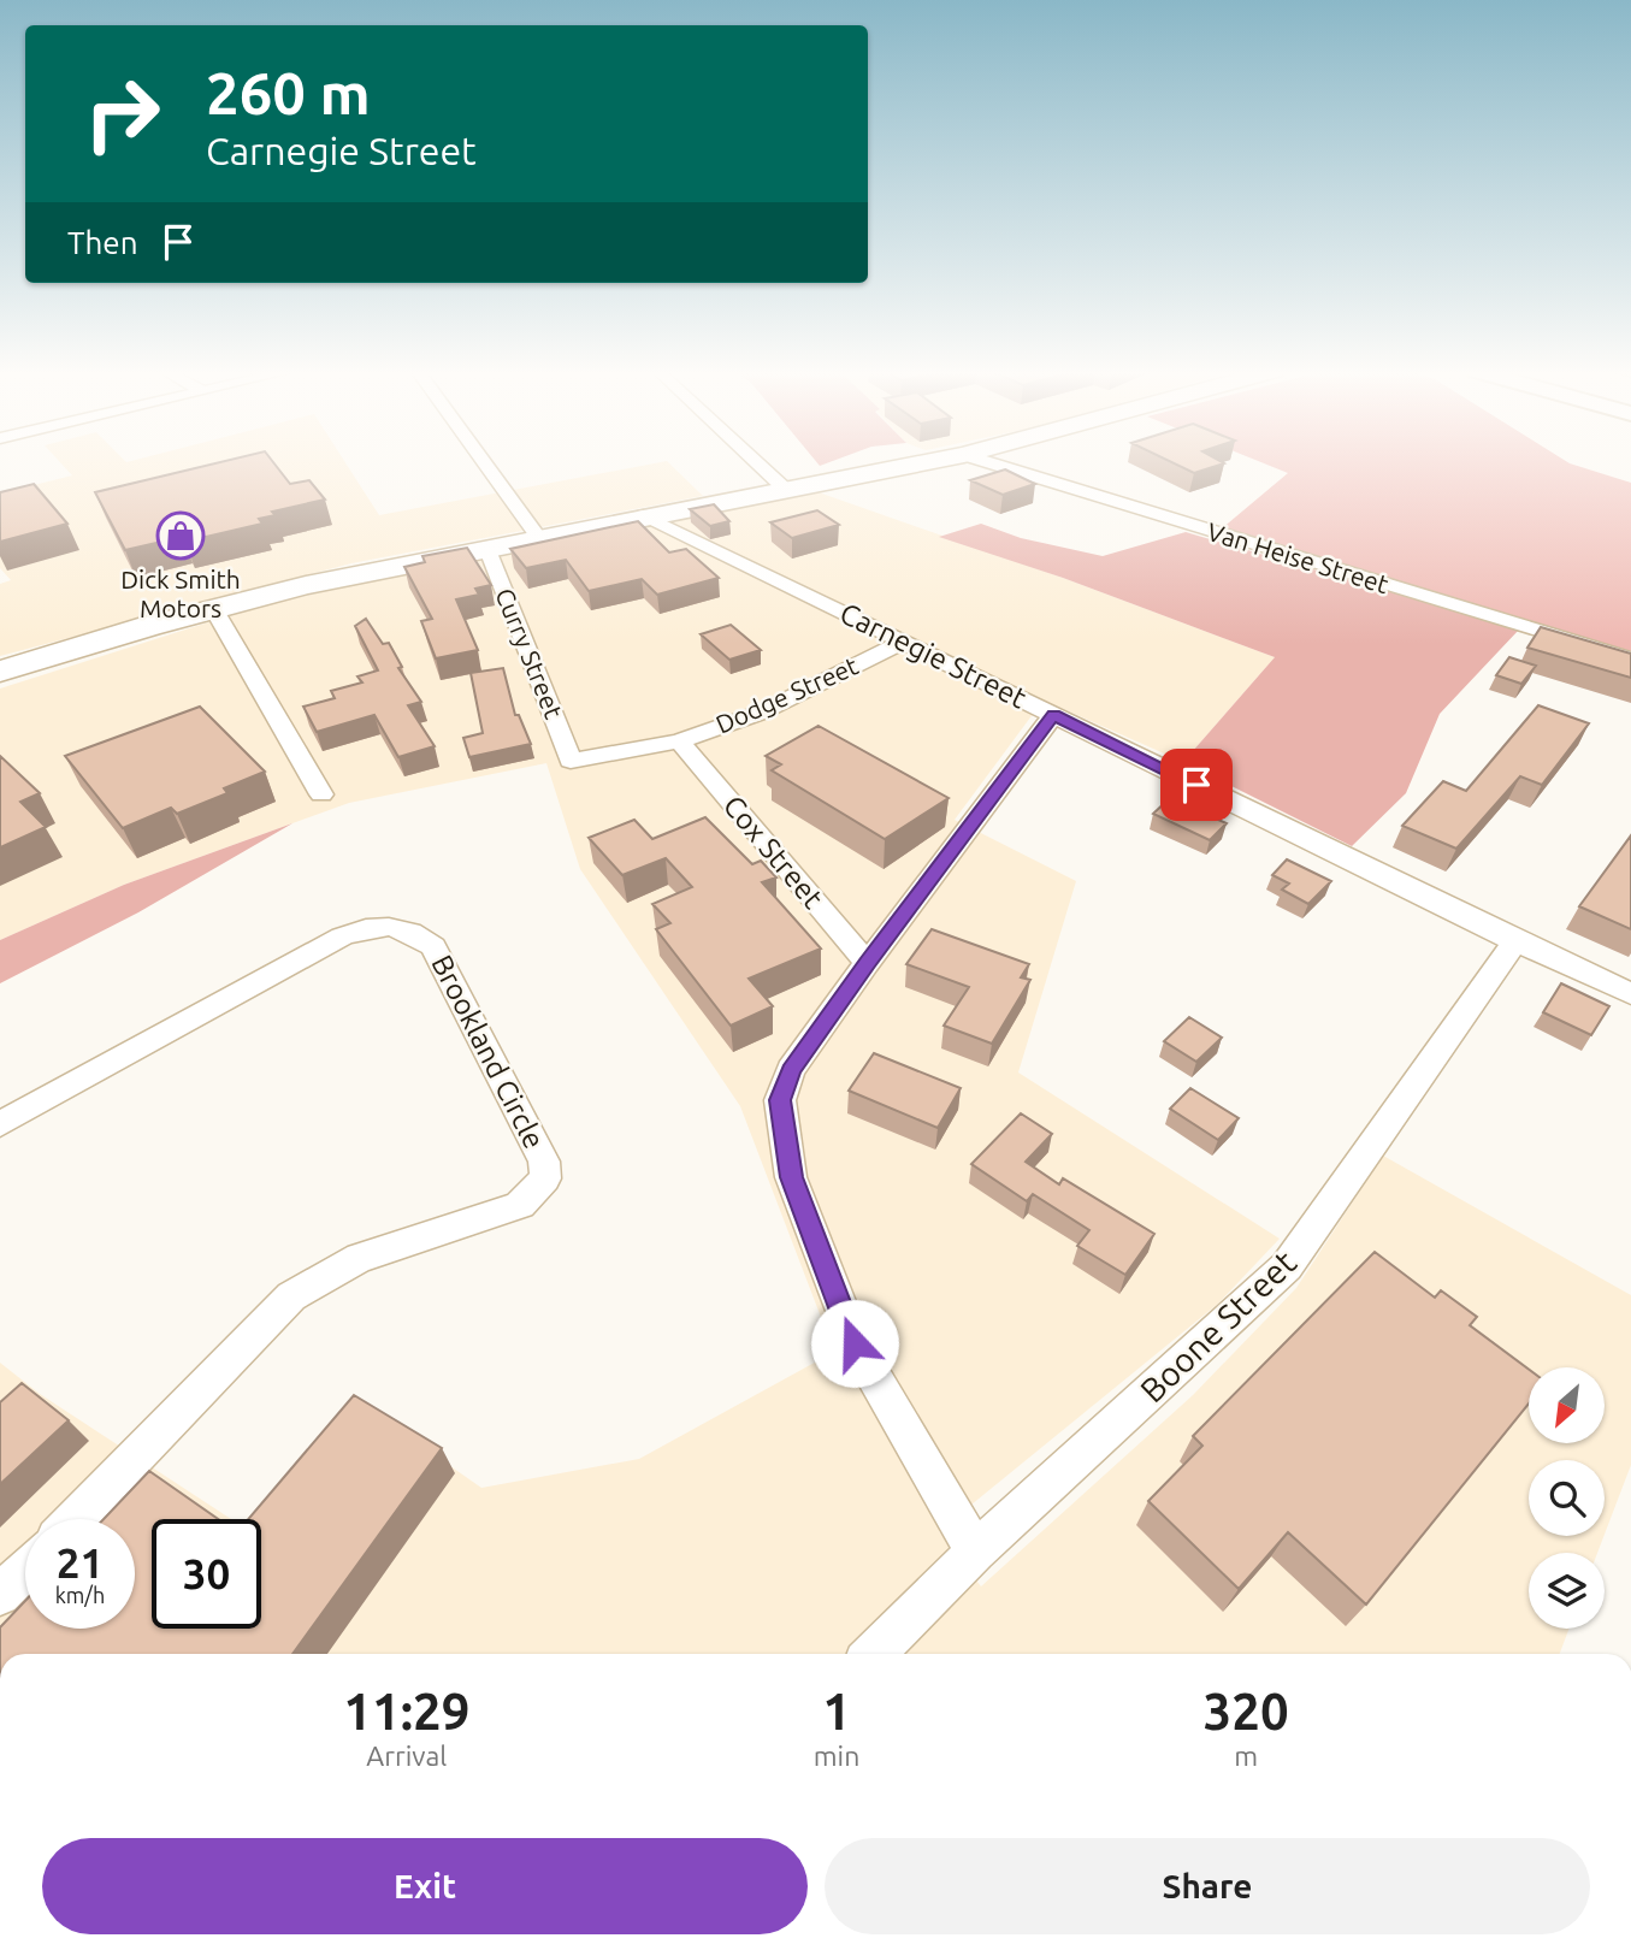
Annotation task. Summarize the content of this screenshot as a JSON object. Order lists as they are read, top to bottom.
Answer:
{
  "streets": {
    "street": [
      "Van Heise Street",
      "Curry Street",
      "Carnegie Street",
      "Dodge Street",
      "Cox Street",
      "Brookland Circle",
      "Boone Street"
    ]
  },
  "crossings": [
    ["Curry Street", "Dodge Street"],
    ["Carnegie Street", "Dodge Street"],
    ["Carnegie Street", "Boone Street"],
    ["Dodge Street", "Cox Street"]
  ],
  "places": {
    "shop": ["Dick Smith Motors"]
  },
  "north": "bottom left",
  "page": {
    "turn": ["260 m", "Carnegie Street"],
    "then": "Then",
    "speed": "21 km/h",
    "limit": "30",
    "eta": [
      "11:29",
      "Arrival",
      "1",
      "min",
      "320",
      "m"
    ],
    "buttons": ["Exit", "Share"]
  }
}
